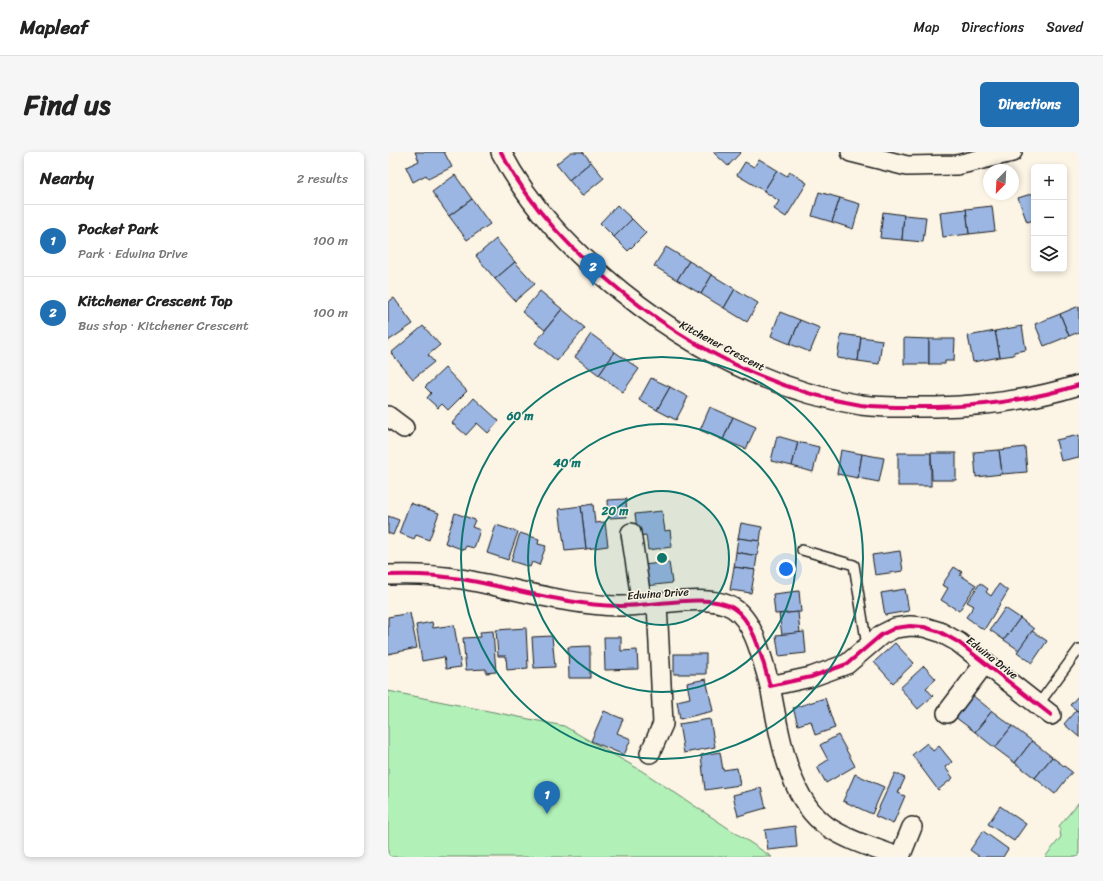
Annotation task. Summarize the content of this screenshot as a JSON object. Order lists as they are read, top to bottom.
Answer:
{
  "streets": {
    "street": ["Kitchener Crescent", "Edwina Drive"]
  },
  "north": "bottom left",
  "page": {
    "header": "Mapleaf",
    "nav": ["Map", "Directions", "Saved"],
    "title": "Find us",
    "buttons": "Directions",
    "heading": ["Nearby", "2 results"],
    "map_buttons": ["+", "−"],
    "list": [
      {
        "mark": "1",
        "name": "Pocket Park",
        "note": "Park · Edwina Drive",
        "value": "100 m"
      },
      {
        "mark": "2",
        "name": "Kitchener Crescent Top",
        "note": "Bus stop · Kitchener Crescent",
        "value": "100 m"
      }
    ],
    "pins": ["2", "1"]
  },
  "rings": ["60 m", "40 m", "20 m"]
}
